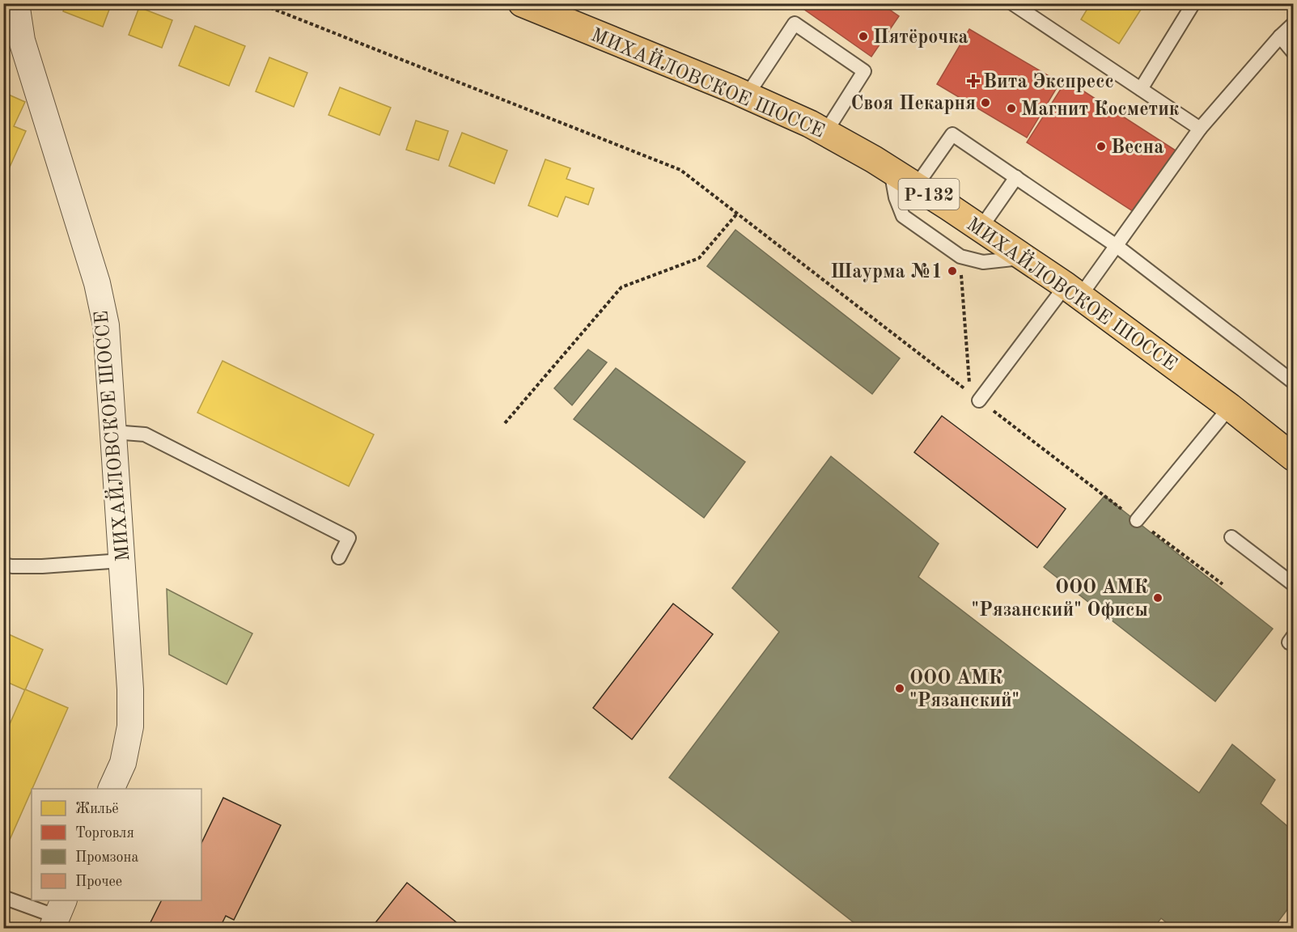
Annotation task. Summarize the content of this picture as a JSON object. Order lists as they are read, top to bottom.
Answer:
{
  "streets": {
    "main road": ["МИХАЙЛОВСКОЕ ШОССЕ", "Р-132"]
  },
  "places": {
    "other": [
      "Пятёрочка",
      "Своя Пекарня",
      "Магнит Косметик",
      "Весна",
      "Шаурма №1",
      "ООО АМК \"Рязанский\" Офисы",
      "ООО АМК \"Рязанский\""
    ],
    "health": ["Вита Экспресс"]
  },
  "legend": [
    "Жильё",
    "Торговля",
    "Промзона",
    "Прочее"
  ]
}
